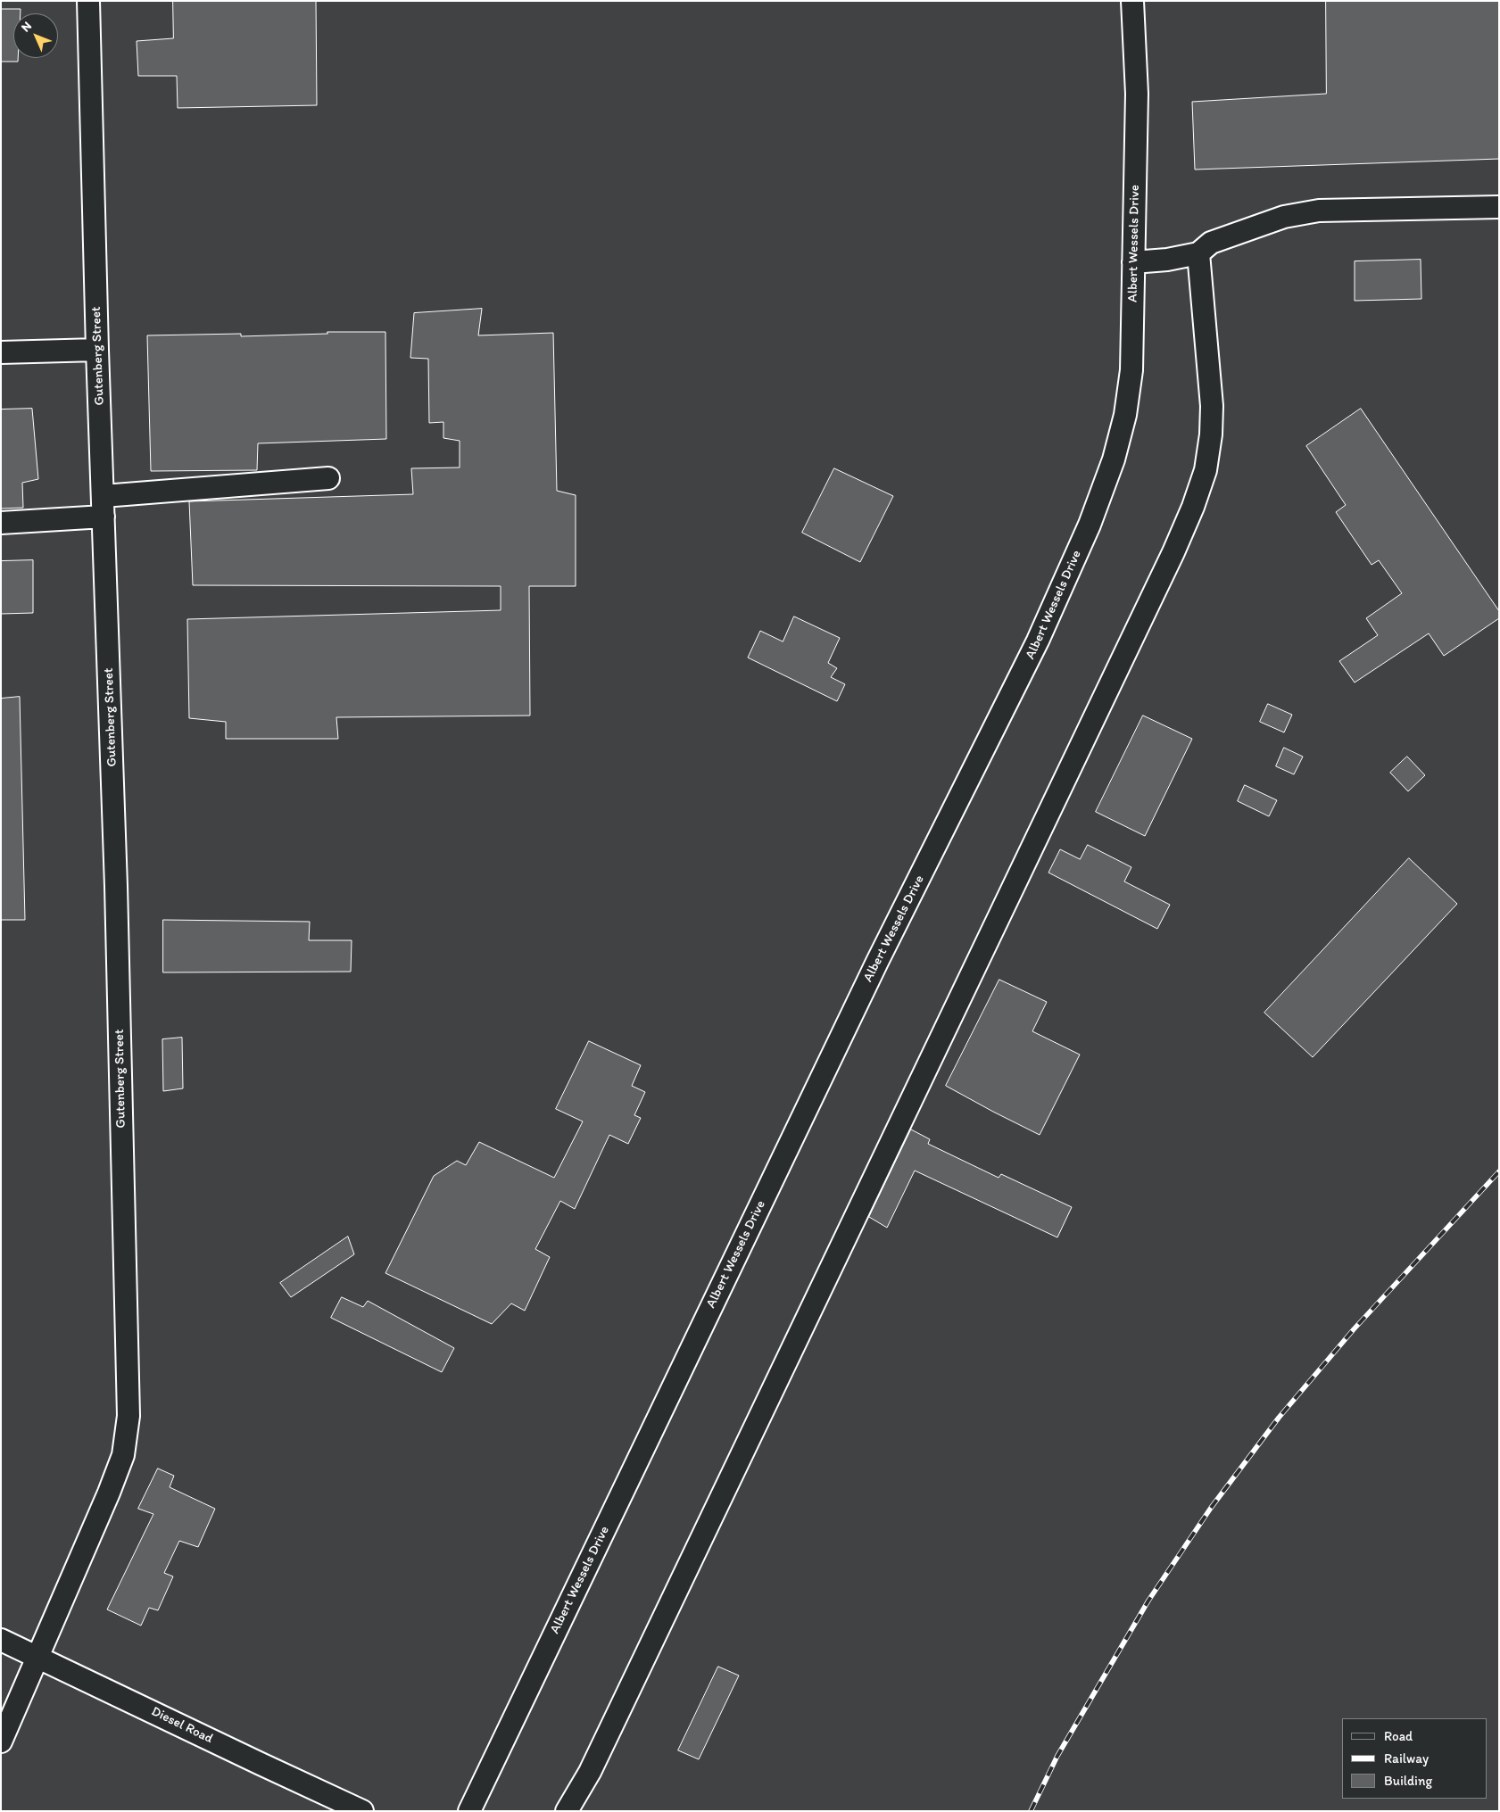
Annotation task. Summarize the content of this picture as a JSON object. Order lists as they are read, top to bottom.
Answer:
{
  "streets": {
    "street": ["Albert Wessels Drive", "Gutenberg Street", "Diesel Road"]
  },
  "crossings": [
    ["Gutenberg Street", "Diesel Road"]
  ],
  "legend": ["Road", "Railway", "Building"],
  "north": "top left"
}
